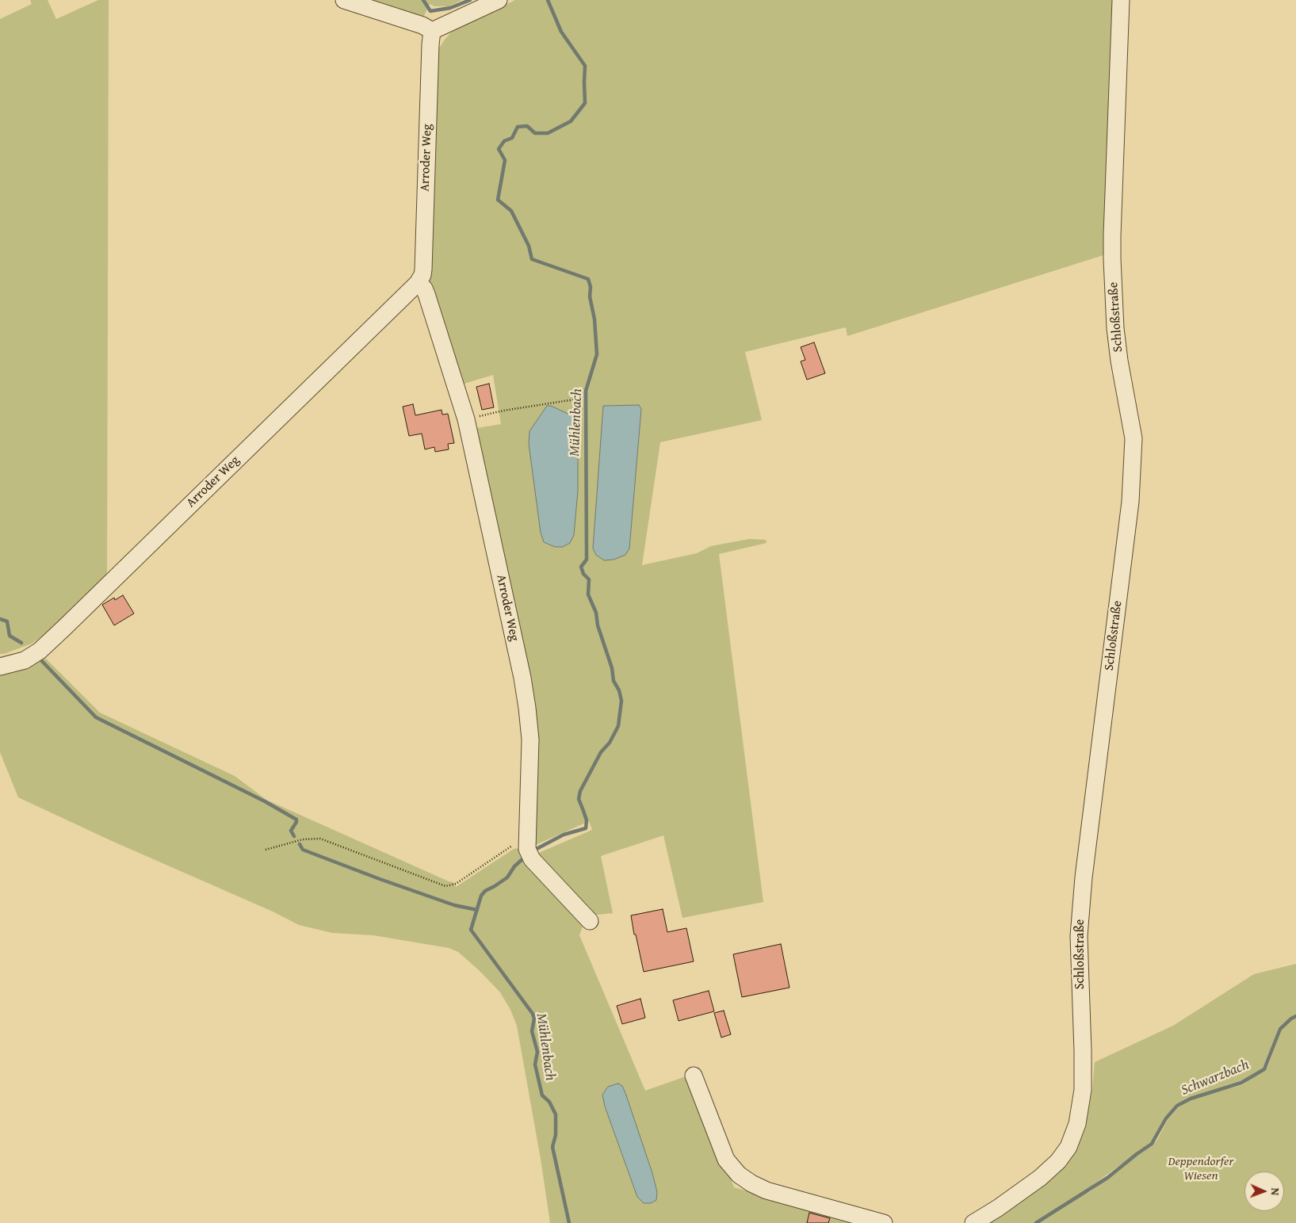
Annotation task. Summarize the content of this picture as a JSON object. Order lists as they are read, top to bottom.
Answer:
{
  "streets": {
    "street": ["Arroder Weg", "Schloßstraße"]
  },
  "water": ["Mühlenbach", "Schwarzbach"],
  "parks": ["Deppendorfer Wiesen"],
  "north": "right"
}
